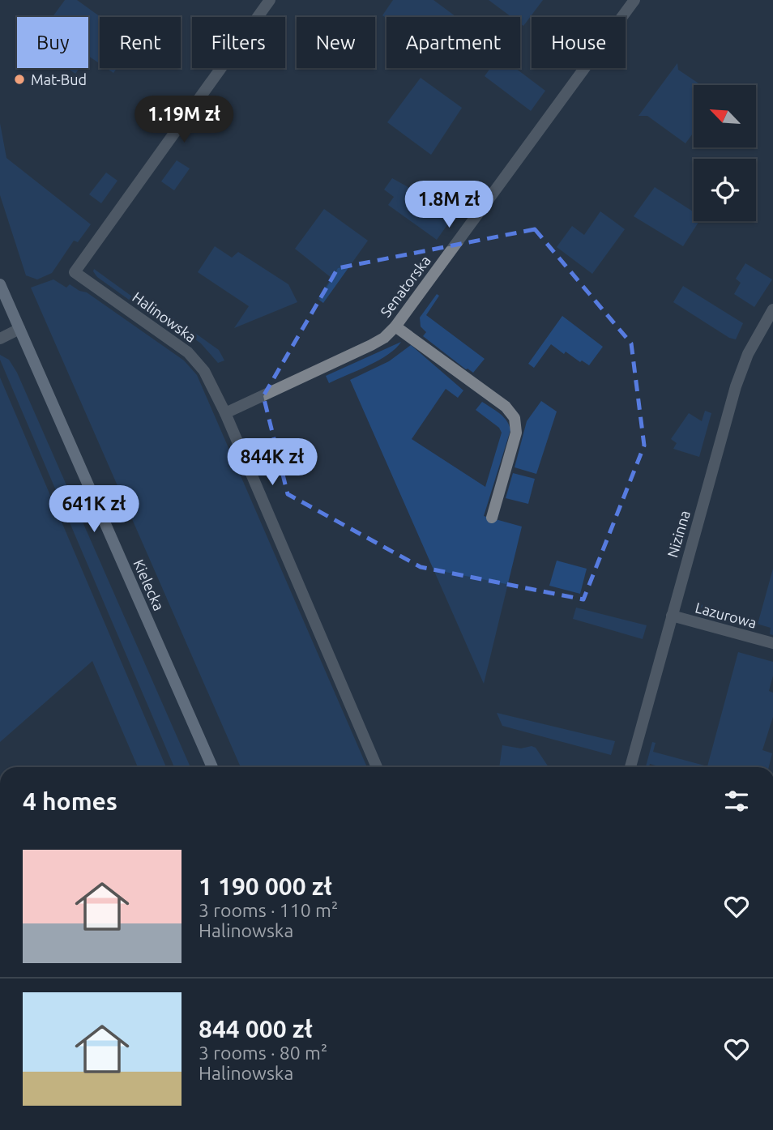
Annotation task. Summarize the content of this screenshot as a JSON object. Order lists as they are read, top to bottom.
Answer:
{
  "streets": {
    "main road": ["Kielecka"],
    "street": [
      "Senatorska",
      "Halinowska",
      "Nizinna",
      "Lazurowa"
    ]
  },
  "crossings": [
    ["Senatorska", "Halinowska"],
    ["Nizinna", "Lazurowa"]
  ],
  "places": ["Mat-Bud"],
  "north": "top left",
  "page": {
    "chip": [
      "Buy",
      "Rent",
      "Filters",
      "New",
      "Apartment",
      "House"
    ],
    "price": [
      "1.19M zł",
      "1.8M zł",
      "844K zł",
      "641K zł"
    ],
    "heading": "4 homes",
    "list": [
      {
        "name": "1 190 000 zł",
        "note": "3 rooms · 110 m² · Halinowska"
      },
      {
        "name": "844 000 zł",
        "note": "3 rooms · 80 m² · Halinowska"
      }
    ]
  }
}
